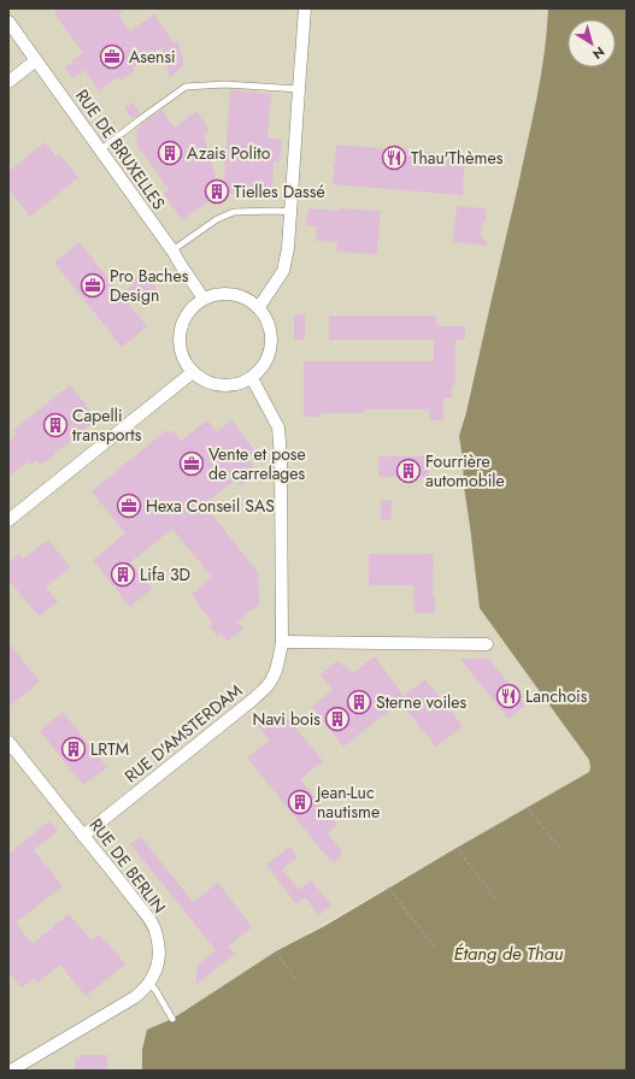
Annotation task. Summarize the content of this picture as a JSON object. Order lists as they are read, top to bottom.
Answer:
{
  "streets": {
    "street": ["RUE DE BRUXELLES", "RUE D'AMSTERDAM", "RUE DE BERLIN"]
  },
  "crossings": [
    ["RUE DE BRUXELLES", "RUE D'AMSTERDAM"],
    ["RUE D'AMSTERDAM", "RUE DE BERLIN"]
  ],
  "water": ["Étang de Thau"],
  "places": {
    "office": [
      "Asensi",
      "Pro Baches Design",
      "Vente et pose de carrelages",
      "Hexa Conseil SAS"
    ],
    "building": [
      "Azais Polito",
      "Tielles Dassé",
      "Capelli transports",
      "Fourrière automobile",
      "Lifa 3D",
      "Sterne voiles",
      "Navi bois",
      "LRTM",
      "Jean-Luc nautisme"
    ],
    "restaurant": ["Thau'Thèmes", "Lanchois"]
  },
  "north": "bottom right"
}
